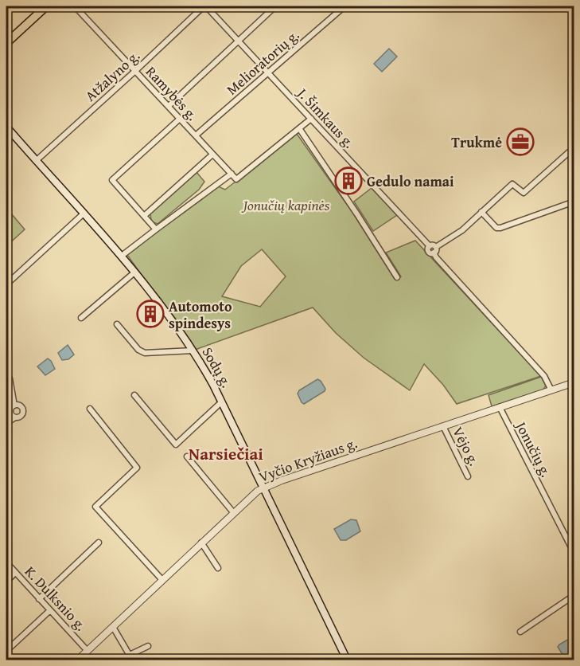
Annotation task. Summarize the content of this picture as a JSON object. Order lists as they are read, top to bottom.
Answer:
{
  "streets": {
    "main road": ["Sodų g."],
    "street": [
      "Melioratorių g.",
      "Atžalyno g.",
      "Ramybės g.",
      "J. Šimkaus g.",
      "Vėjo g.",
      "Jonučių g.",
      "Vyčio Kryžiaus g.",
      "K. Dulksnio g."
    ]
  },
  "crossings": [
    ["Melioratorių g.", "Ramybės g."],
    ["Melioratorių g.", "J. Šimkaus g."],
    ["Atžalyno g.", "Ramybės g."],
    ["Atžalyno g.", "J. Šimkaus g."],
    ["Atžalyno g.", "Sodų g."],
    ["Sodų g.", "Vyčio Kryžiaus g."],
    ["Vėjo g.", "Vyčio Kryžiaus g."],
    ["Jonučių g.", "Vyčio Kryžiaus g."],
    ["Vyčio Kryžiaus g.", "K. Dulksnio g."]
  ],
  "districts": ["Narsiečiai"],
  "parks": ["Jonučių kapinės"],
  "places": {
    "office": ["Trukmė"],
    "building": ["Gedulo namai", "Automoto spindesys"]
  }
}
